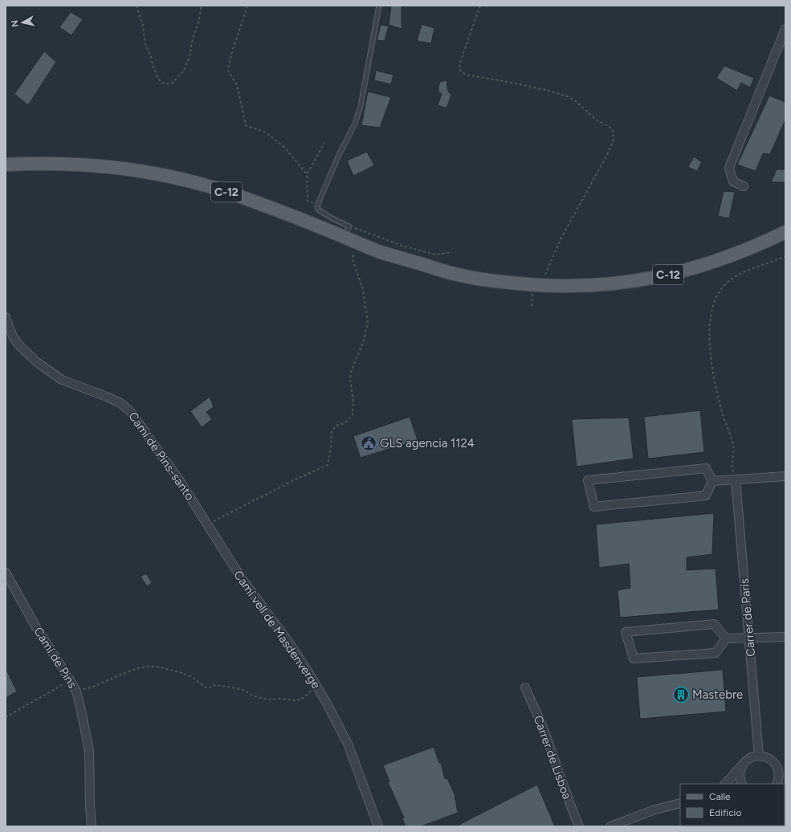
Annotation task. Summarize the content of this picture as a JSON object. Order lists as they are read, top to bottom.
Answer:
{
  "streets": {
    "main road": ["C-12"],
    "street": [
      "Camí de Pins-santo",
      "Carrer de París",
      "Camí vell de Masdenverge",
      "Camí de Pins",
      "Carrer de Lisboa"
    ]
  },
  "crossings": [
    ["Camí de Pins-santo", "Camí vell de Masdenverge"]
  ],
  "places": {
    "public building": ["GLS agencia 1124"],
    "building": ["Mastebre"]
  },
  "legend": ["Calle", "Edificio"],
  "north": "left"
}
